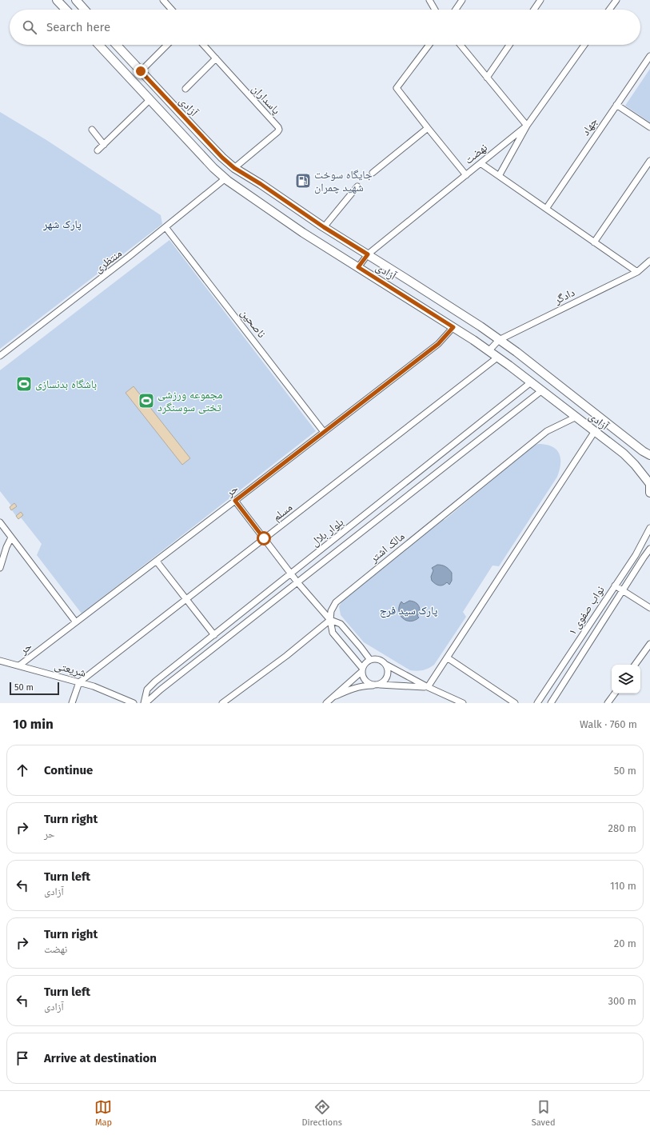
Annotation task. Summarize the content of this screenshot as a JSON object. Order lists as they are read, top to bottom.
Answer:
{
  "streets": {
    "main road": ["آزادی"],
    "street": [
      "پاسداران",
      "جهاد",
      "نهضت",
      "منتظری",
      "دادگر",
      "ناصحین",
      "حر",
      "مسلم",
      "بلوار بلال",
      "مالک اشتر",
      "نواب صفوی ۱",
      "شریعتی"
    ]
  },
  "crossings": [
    ["پاسداران", "آزادی"],
    ["آزادی", "نهضت"],
    ["آزادی", "منتظری"],
    ["آزادی", "دادگر"],
    ["آزادی", "حر"],
    ["آزادی", "مسلم"],
    ["آزادی", "بلوار بلال"],
    ["آزادی", "مالک اشتر"],
    ["منتظری", "ناصحین"],
    ["ناصحین", "حر"],
    ["حر", "شریعتی"],
    ["مسلم", "شریعتی"]
  ],
  "parks": ["پارک شهر", "پارک سید فرج"],
  "places": {
    "fuel station": ["جایگاه سوخت شهید چمران"],
    "sports": ["باشگاه بدنسازی", "مجموعه ورزشی تختی سوسنگرد"]
  },
  "scale_bar": "50 m",
  "page": {
    "search": "Search here",
    "scale": "50 m",
    "heading": ["10 min", "Walk · 760 m"],
    "list": [
      ["Continue", "50 m"],
      ["Turn right", "حر", "280 m"],
      ["Turn left", "آزادی", "110 m"],
      ["Turn right", "نهضت", "20 m"],
      ["Turn left", "آزادی", "300 m"],
      "Arrive at destination"
    ],
    "nav": ["Map", "Directions", "Saved"]
  }
}
